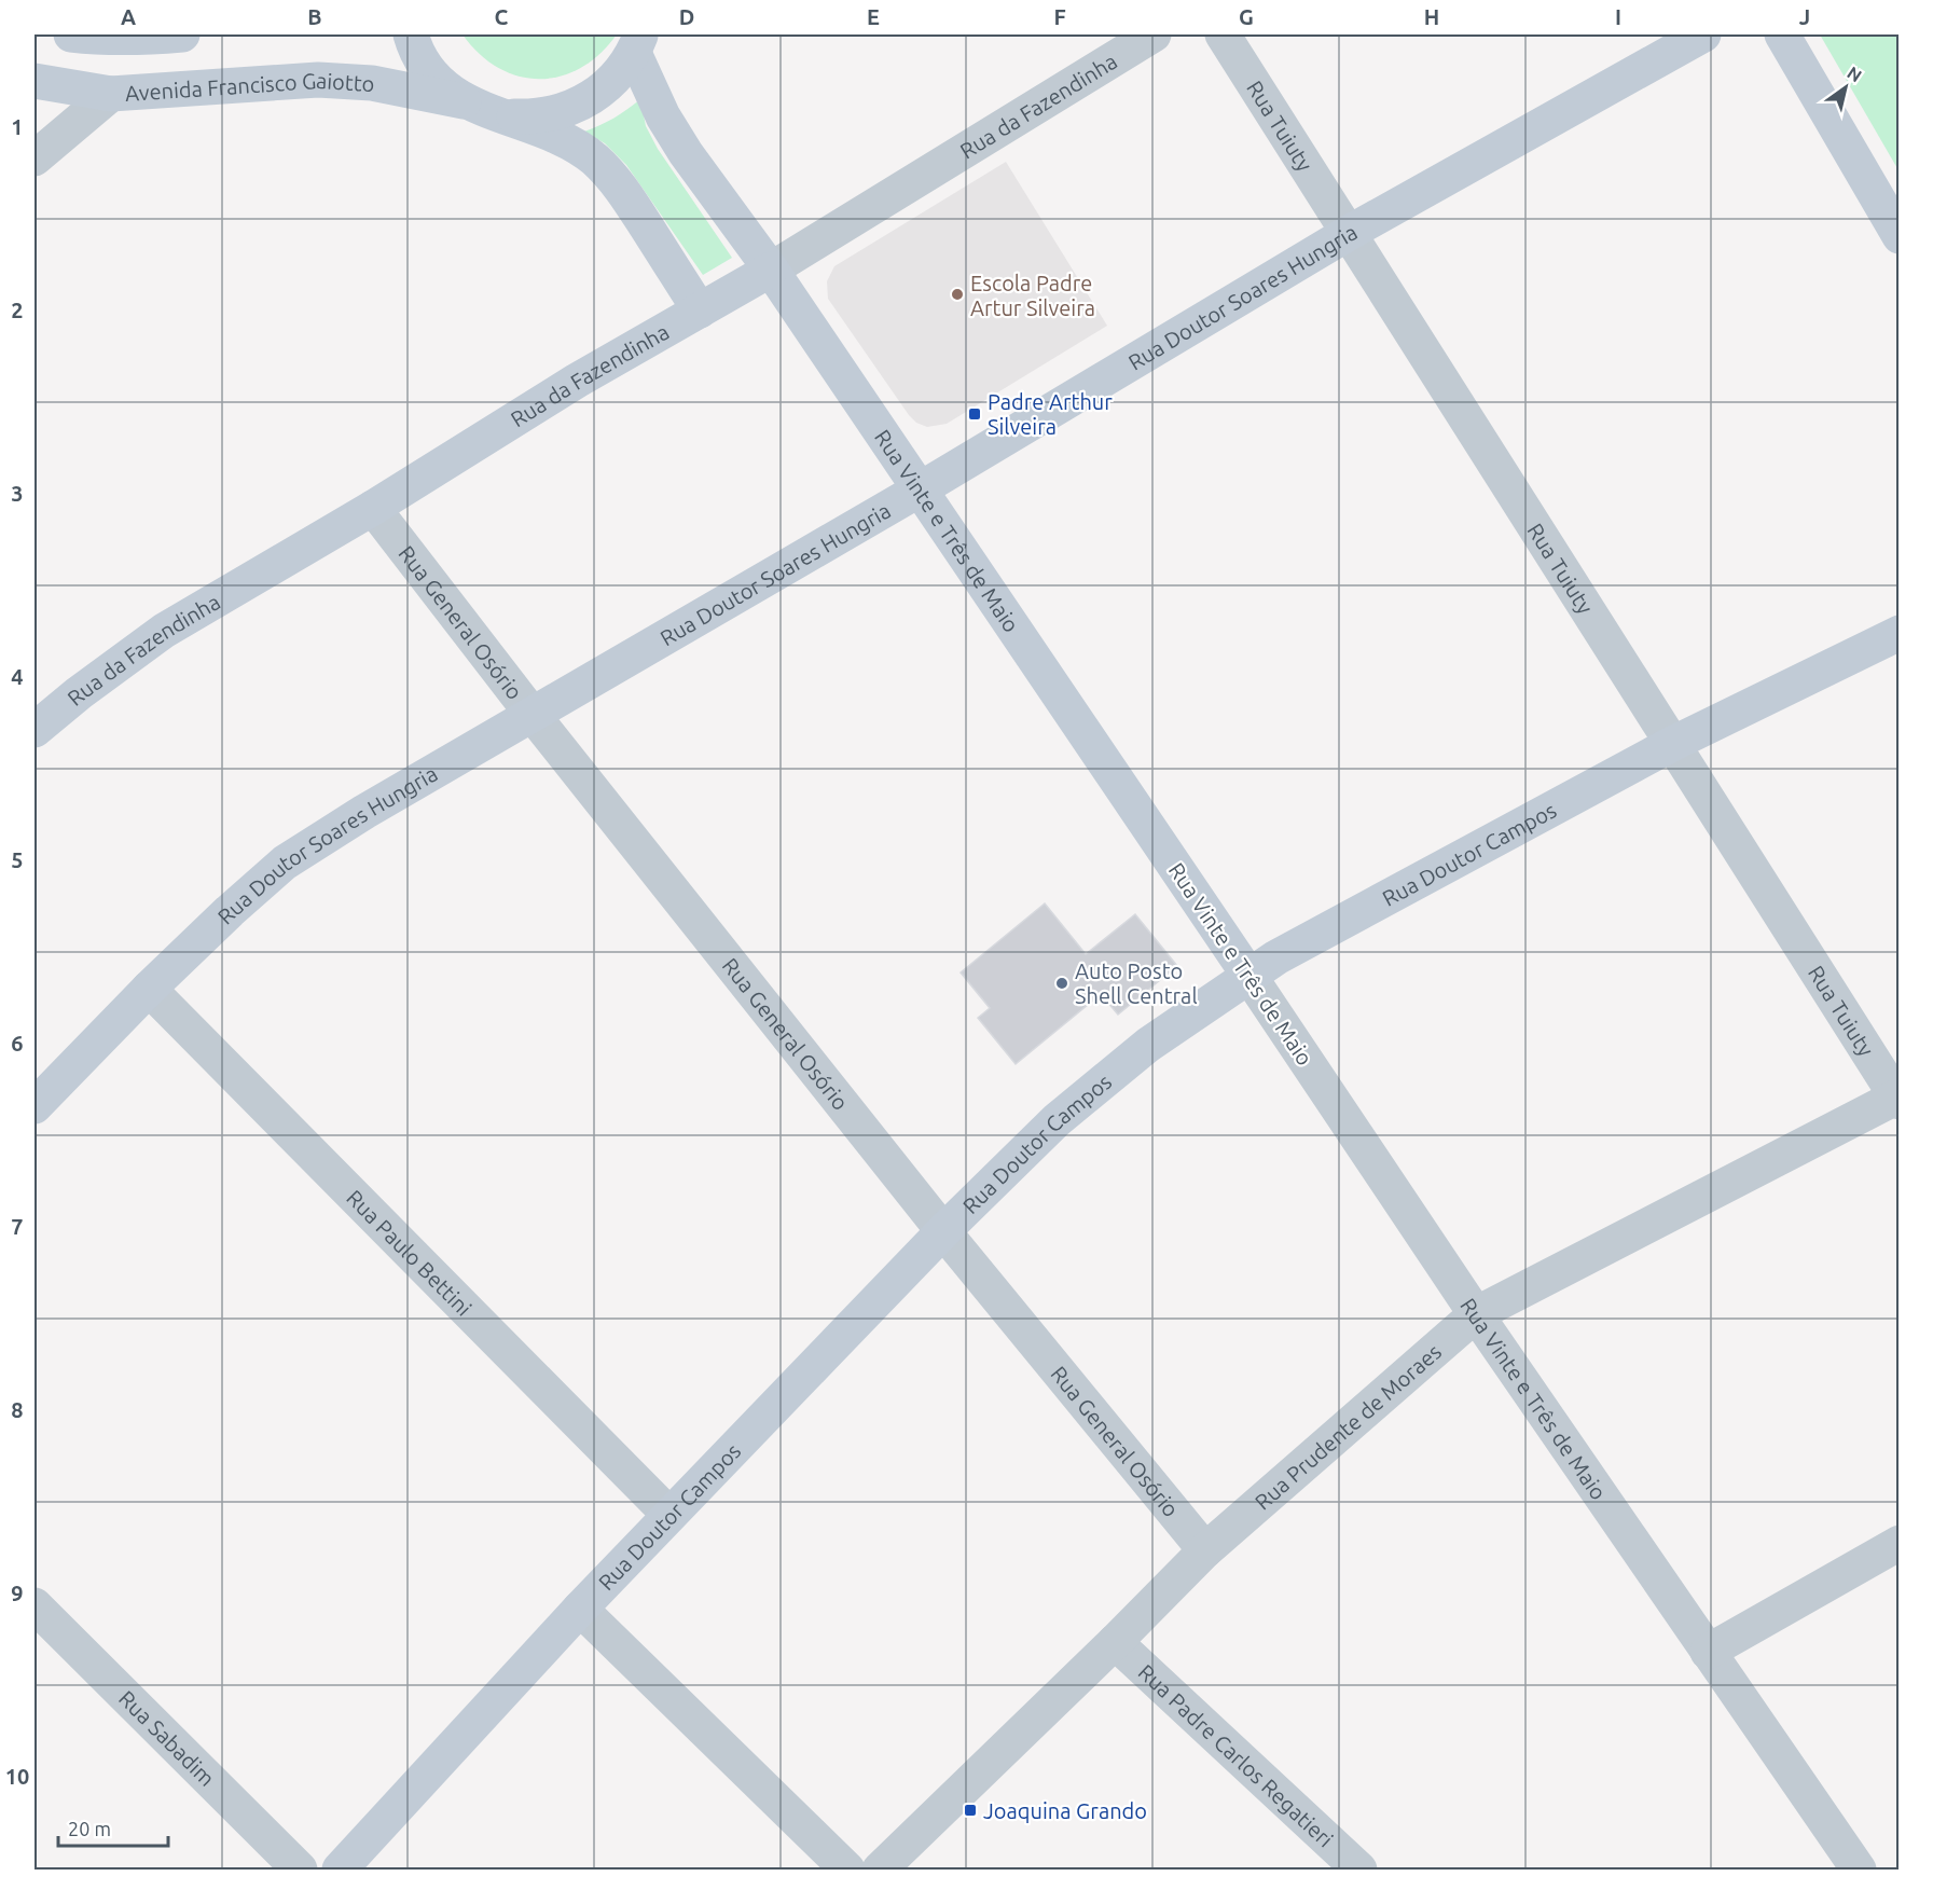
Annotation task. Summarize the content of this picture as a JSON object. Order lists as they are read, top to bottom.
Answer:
{
  "streets": {
    "main road": [
      "Avenida Francisco Gaiotto",
      "Rua da Fazendinha",
      "Rua Doutor Soares Hungria",
      "Rua Vinte e Três de Maio",
      "Rua Doutor Campos"
    ],
    "street": [
      "Rua Tuiuty",
      "Rua General Osório",
      "Rua Paulo Bettini",
      "Rua Prudente de Moraes",
      "Rua Sabadim",
      "Rua Padre Carlos Regatieri"
    ]
  },
  "crossings": [
    ["Rua da Fazendinha", "Rua Vinte e Três de Maio"],
    ["Rua da Fazendinha", "Rua General Osório"],
    ["Rua Tuiuty", "Rua Doutor Soares Hungria"],
    ["Rua Tuiuty", "Rua Doutor Campos"],
    ["Rua Tuiuty", "Rua Prudente de Moraes"],
    ["Rua Doutor Soares Hungria", "Rua Vinte e Três de Maio"],
    ["Rua Doutor Soares Hungria", "Rua General Osório"],
    ["Rua Doutor Soares Hungria", "Rua Paulo Bettini"],
    ["Rua Vinte e Três de Maio", "Rua Doutor Campos"],
    ["Rua Vinte e Três de Maio", "Rua Prudente de Moraes"],
    ["Rua General Osório", "Rua Doutor Campos"],
    ["Rua General Osório", "Rua Prudente de Moraes"],
    ["Rua Doutor Campos", "Rua Paulo Bettini"],
    ["Rua Prudente de Moraes", "Rua Padre Carlos Regatieri"]
  ],
  "places": {
    "other": ["Escola Padre Artur Silveira", "Auto Posto Shell Central"],
    "transit": ["Padre Arthur Silveira", "Joaquina Grando"]
  },
  "scale_bar": "20 m",
  "north": "top right",
  "grid": {
    "columns": [
      "A",
      "B",
      "C",
      "D",
      "E",
      "F",
      "G",
      "H",
      "I",
      "J"
    ],
    "rows": [
      "1",
      "2",
      "3",
      "4",
      "5",
      "6",
      "7",
      "8",
      "9",
      "10"
    ]
  }
}
